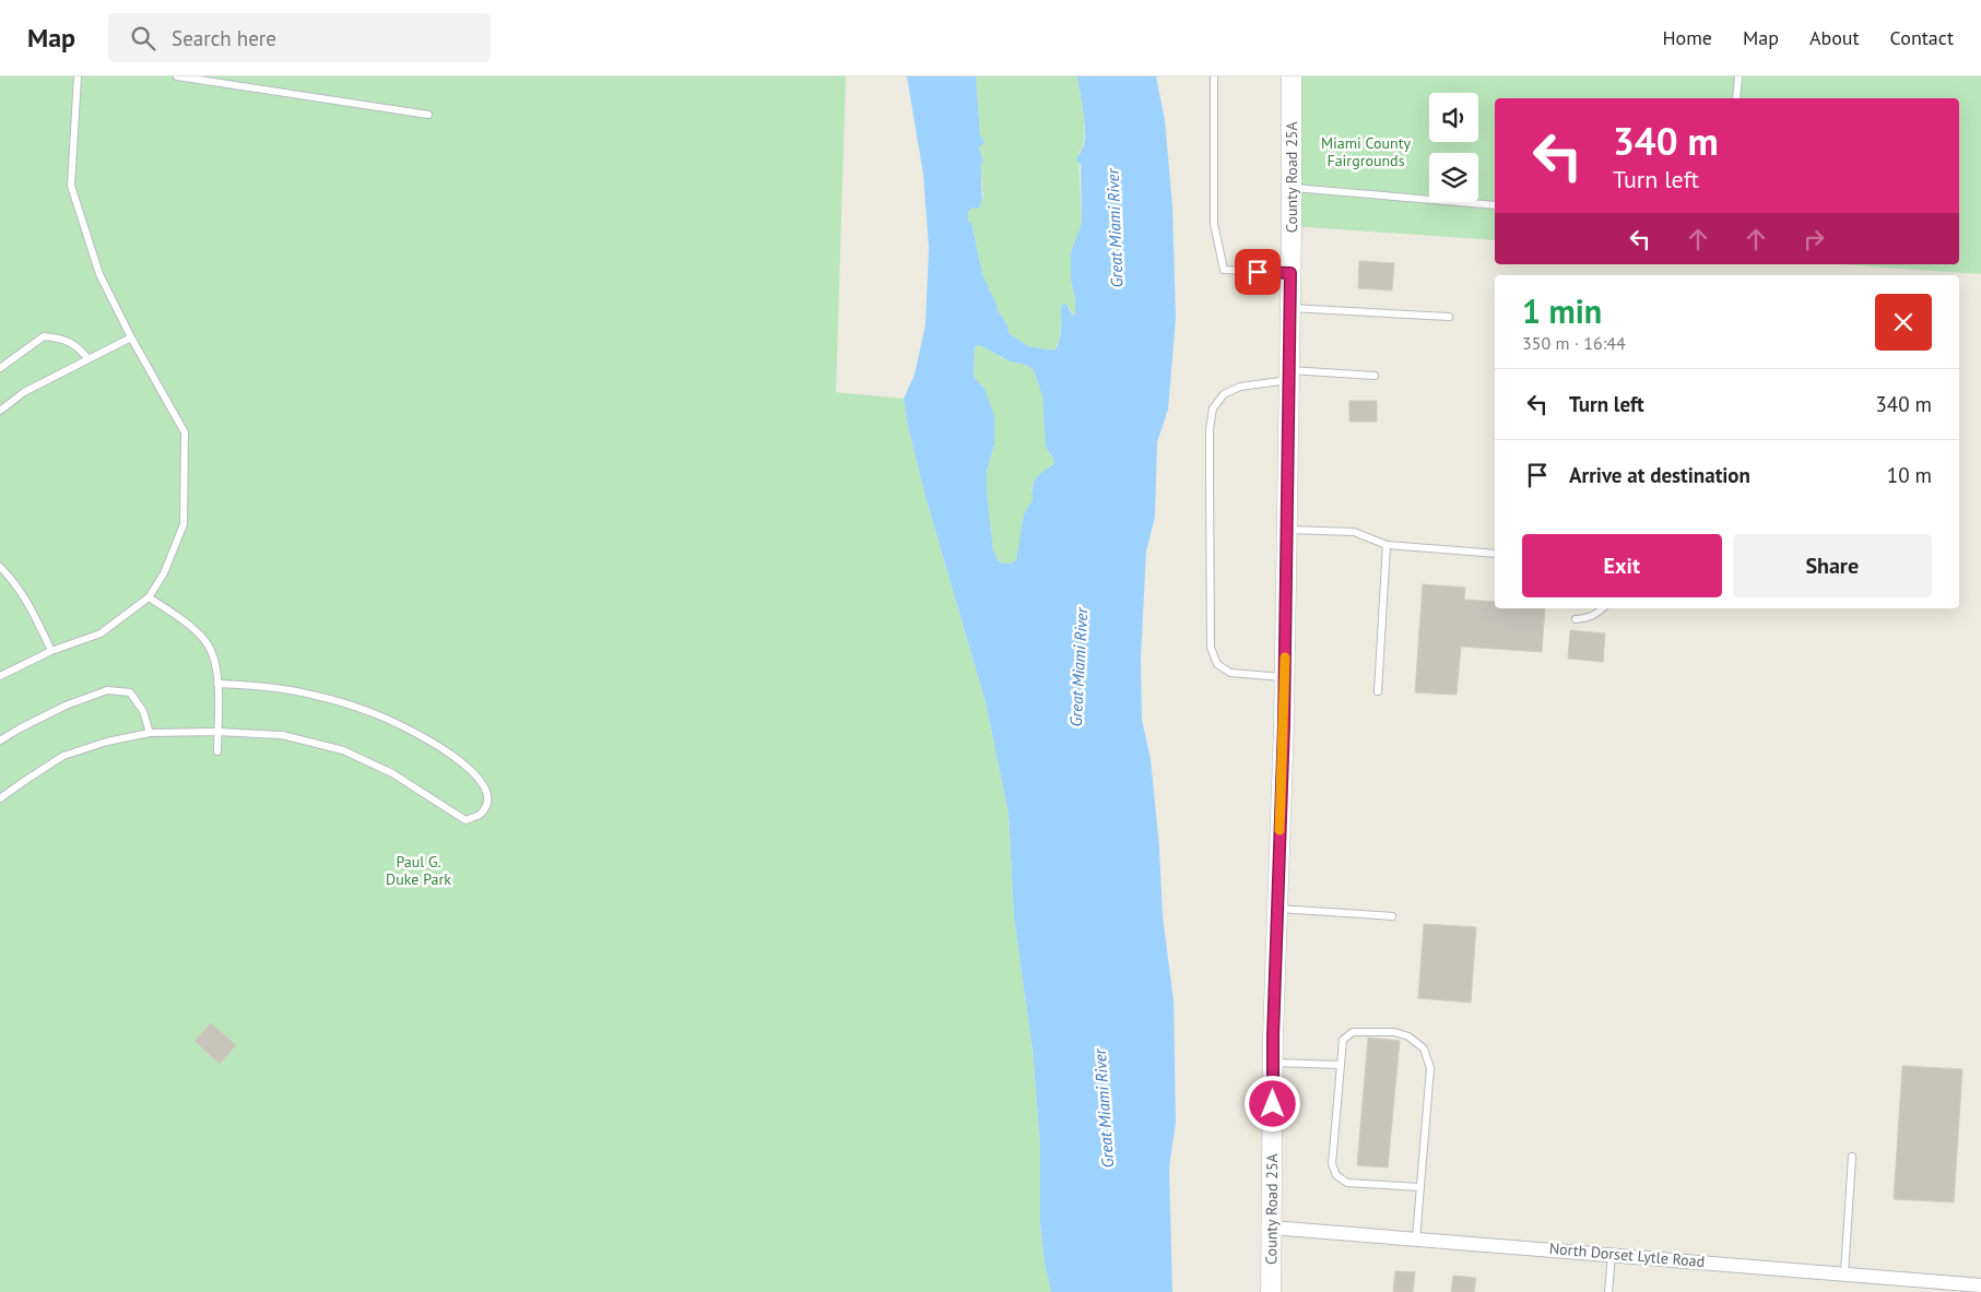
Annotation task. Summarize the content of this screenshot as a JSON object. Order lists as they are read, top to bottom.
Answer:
{
  "streets": {
    "main road": ["County Road 25A"],
    "street": ["North Dorset Lytle Road"]
  },
  "crossings": [
    ["County Road 25A", "North Dorset Lytle Road"]
  ],
  "water": ["Great Miami River"],
  "parks": ["Miami County Fairgrounds", "Paul G. Duke Park"],
  "page": {
    "header": "Map",
    "search": "Search here",
    "nav": [
      "Home",
      "Map",
      "About",
      "Contact"
    ],
    "turn": ["340 m", "Turn left"],
    "heading": ["1 min", "350 m · 16:44"],
    "list": [
      {
        "name": "Turn left",
        "value": "340 m"
      },
      {
        "name": "Arrive at destination",
        "value": "10 m"
      }
    ],
    "buttons": ["Exit", "Share"]
  }
}
